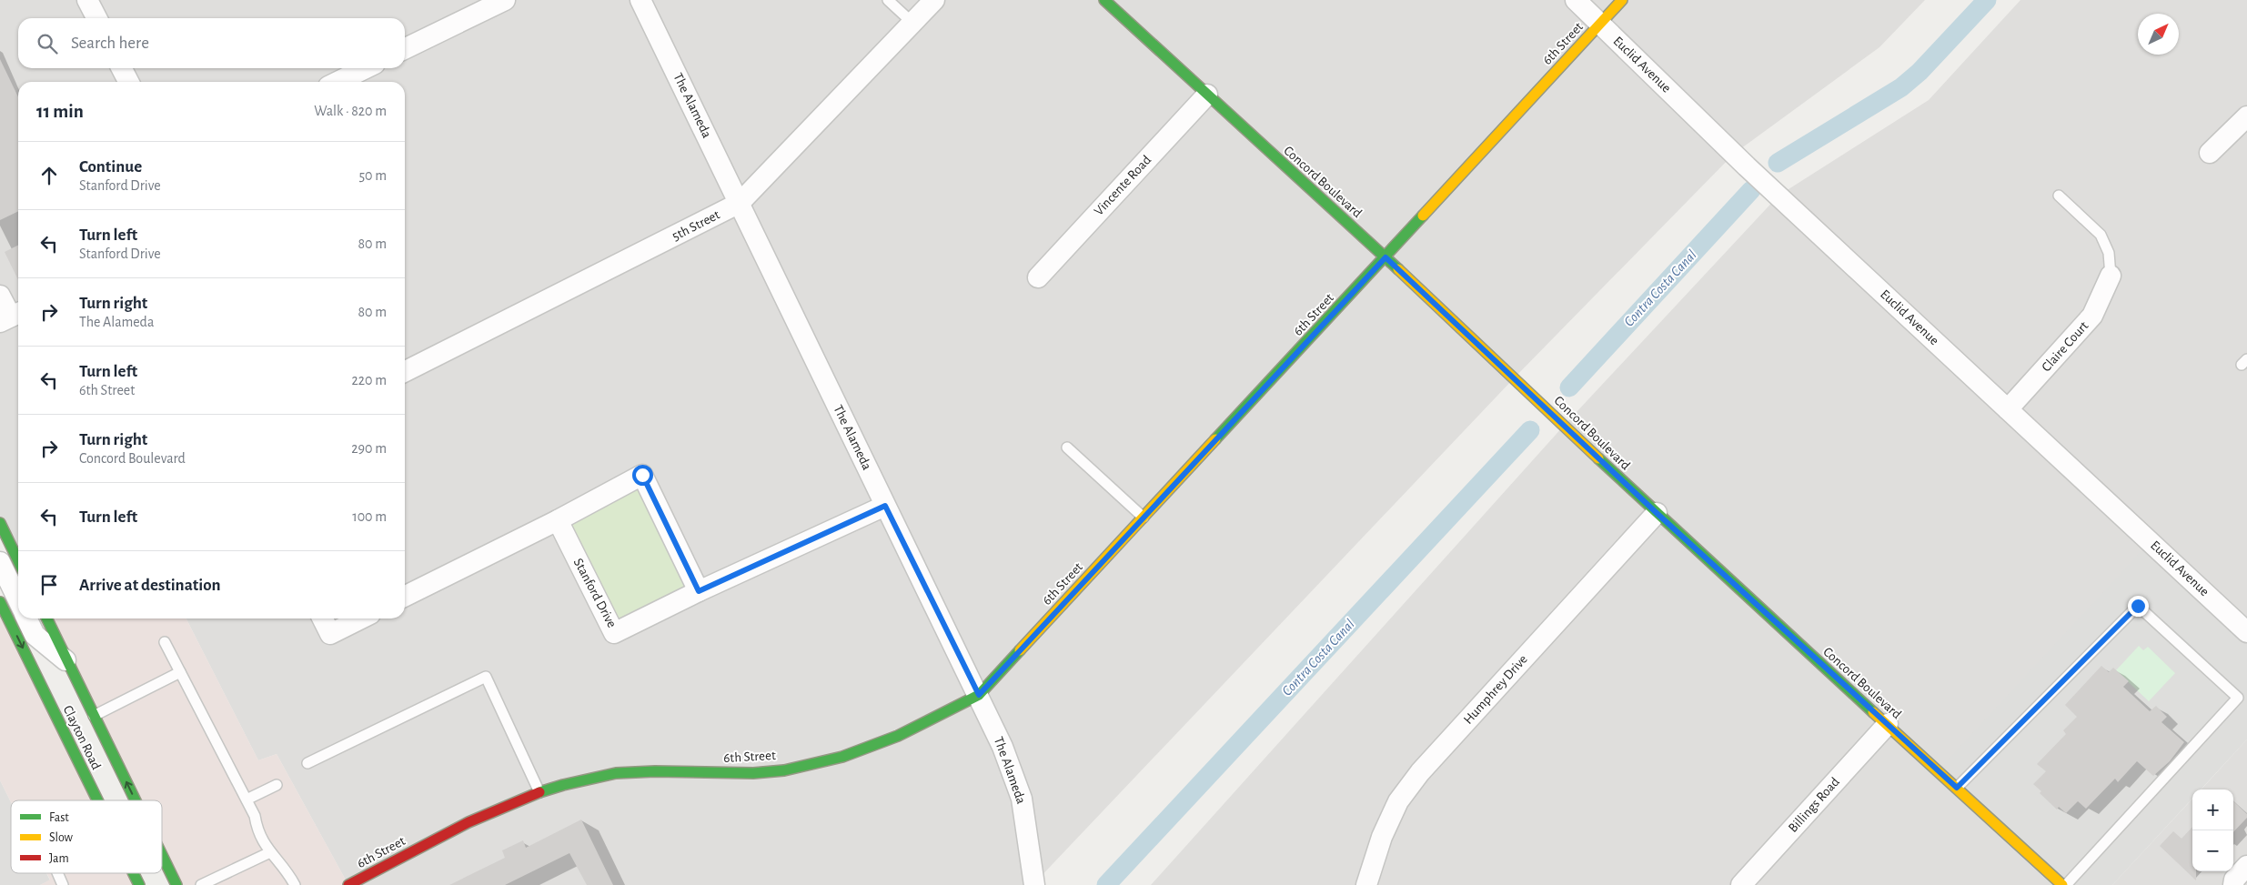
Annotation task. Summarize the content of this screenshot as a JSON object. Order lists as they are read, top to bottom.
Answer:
{
  "streets": {
    "street": [
      "6th Street",
      "Euclid Avenue",
      "The Alameda",
      "Concord Boulevard",
      "Vincente Road",
      "5th Street",
      "Claire Court",
      "Stanford Drive",
      "Humphrey Drive",
      "Clayton Road",
      "Billings Road"
    ]
  },
  "crossings": [
    ["6th Street", "Euclid Avenue"],
    ["6th Street", "The Alameda"],
    ["6th Street", "Concord Boulevard"],
    ["Euclid Avenue", "Claire Court"],
    ["The Alameda", "5th Street"],
    ["The Alameda", "Stanford Drive"],
    ["Concord Boulevard", "Vincente Road"],
    ["Concord Boulevard", "Humphrey Drive"],
    ["Concord Boulevard", "Billings Road"]
  ],
  "water": ["Contra Costa Canal"],
  "legend": ["Fast", "Slow", "Jam"],
  "north": "top right",
  "page": {
    "search": "Search here",
    "heading": ["11 min", "Walk · 820 m"],
    "list": [
      ["Continue", "Stanford Drive", "50 m"],
      ["Turn left", "Stanford Drive", "80 m"],
      ["Turn right", "The Alameda", "80 m"],
      ["Turn left", "6th Street", "220 m"],
      ["Turn right", "Concord Boulevard", "290 m"],
      ["Turn left", "100 m"],
      "Arrive at destination"
    ],
    "map_buttons": ["+", "−"]
  }
}
